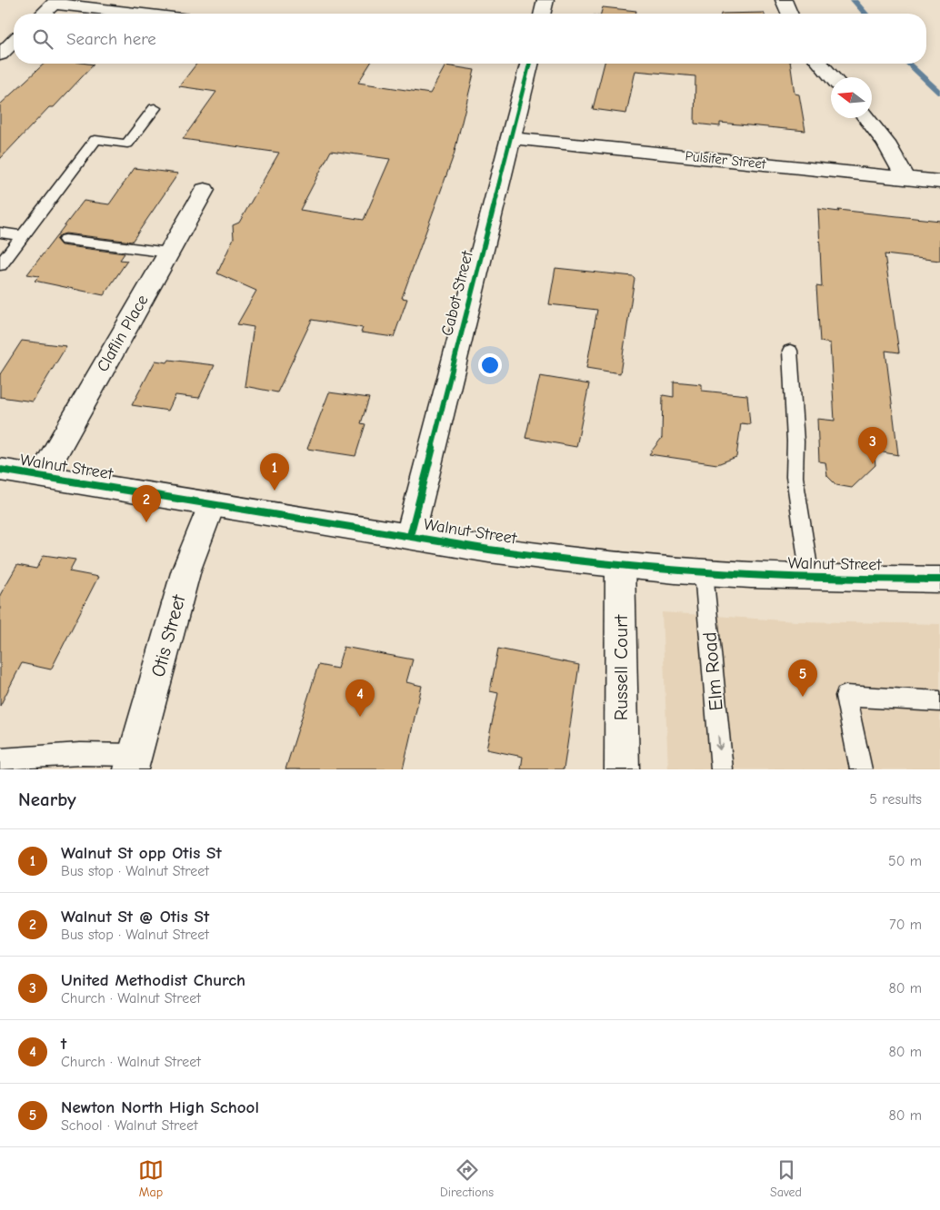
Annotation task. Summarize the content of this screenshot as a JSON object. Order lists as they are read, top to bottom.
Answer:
{
  "streets": {
    "street": [
      "Pulsifer Street",
      "Cabot Street",
      "Claflin Place",
      "Walnut Street",
      "Otis Street",
      "Russell Court"
    ],
    "lane": ["Elm Road"]
  },
  "crossings": [
    ["Pulsifer Street", "Cabot Street"],
    ["Cabot Street", "Walnut Street"],
    ["Claflin Place", "Walnut Street"],
    ["Walnut Street", "Otis Street"],
    ["Walnut Street", "Russell Court"],
    ["Walnut Street", "Elm Road"]
  ],
  "one_way": ["Elm Road"],
  "north": "left",
  "page": {
    "search": "Search here",
    "pins": [
      "3",
      "1",
      "2",
      "5",
      "4"
    ],
    "heading": ["Nearby", "5 results"],
    "list": [
      {
        "mark": "1",
        "name": "Walnut St opp Otis St",
        "note": "Bus stop · Walnut Street",
        "value": "50 m"
      },
      {
        "mark": "2",
        "name": "Walnut St @ Otis St",
        "note": "Bus stop · Walnut Street",
        "value": "70 m"
      },
      {
        "mark": "3",
        "name": "United Methodist Church",
        "note": "Church · Walnut Street",
        "value": "80 m"
      },
      {
        "mark": "4",
        "name": "t",
        "note": "Church · Walnut Street",
        "value": "80 m"
      },
      {
        "mark": "5",
        "name": "Newton North High School",
        "note": "School · Walnut Street",
        "value": "80 m"
      }
    ],
    "nav": ["Map", "Directions", "Saved"]
  }
}
